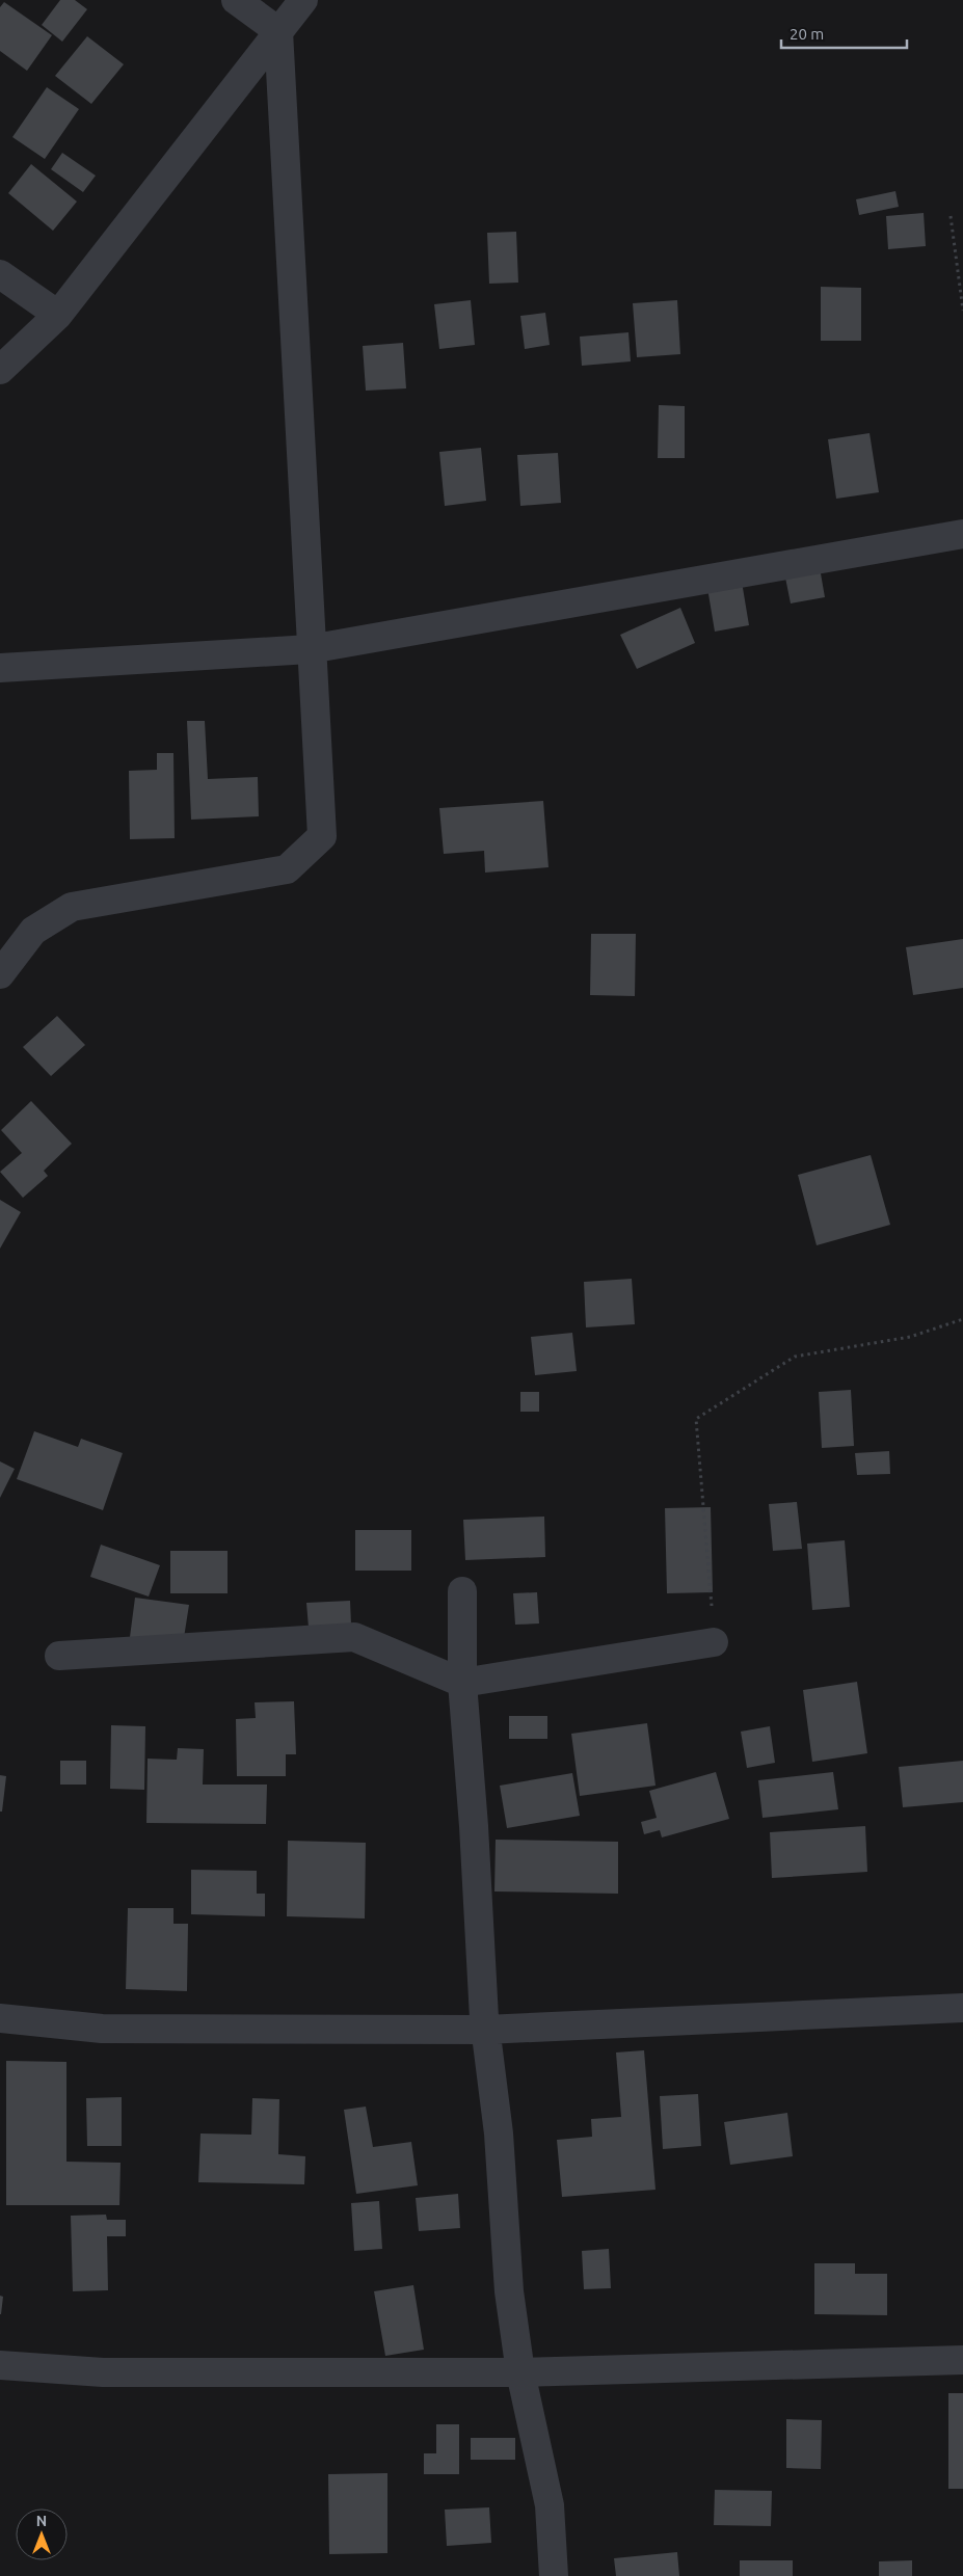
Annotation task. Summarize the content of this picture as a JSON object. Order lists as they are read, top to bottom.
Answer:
{
  "scale_bar": "20 m",
  "north": "top"
}
